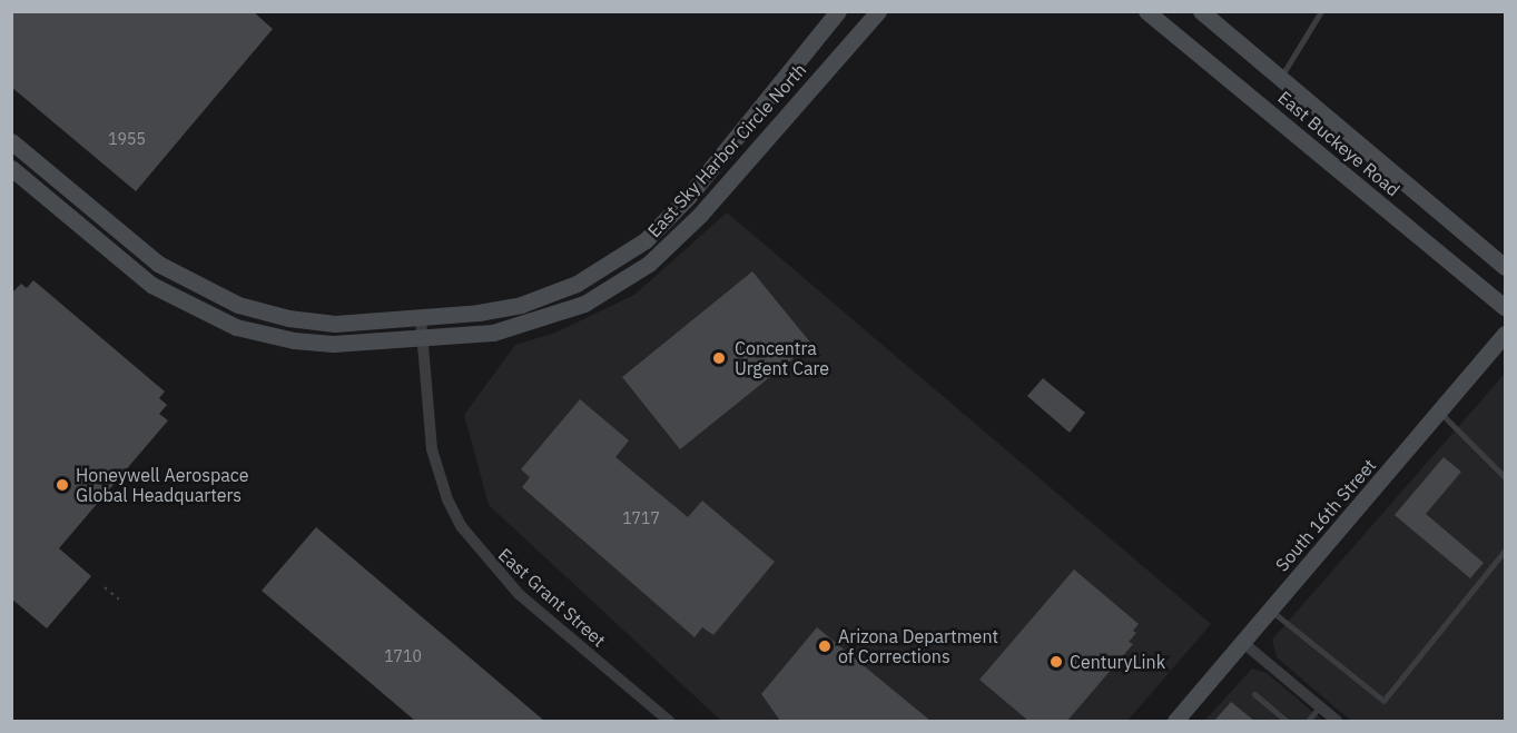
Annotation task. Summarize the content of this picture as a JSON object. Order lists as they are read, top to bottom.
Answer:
{
  "streets": {
    "street": [
      "East Buckeye Road",
      "East Sky Harbor Circle North",
      "South 16th Street",
      "East Grant Street"
    ]
  },
  "crossings": [
    ["East Sky Harbor Circle North", "East Grant Street"]
  ],
  "places": [
    "Concentra Urgent Care",
    "Honeywell Aerospace Global Headquarters",
    "Arizona Department of Corrections",
    "CenturyLink"
  ],
  "house_numbers": ["1955", "1717", "1710"]
}
